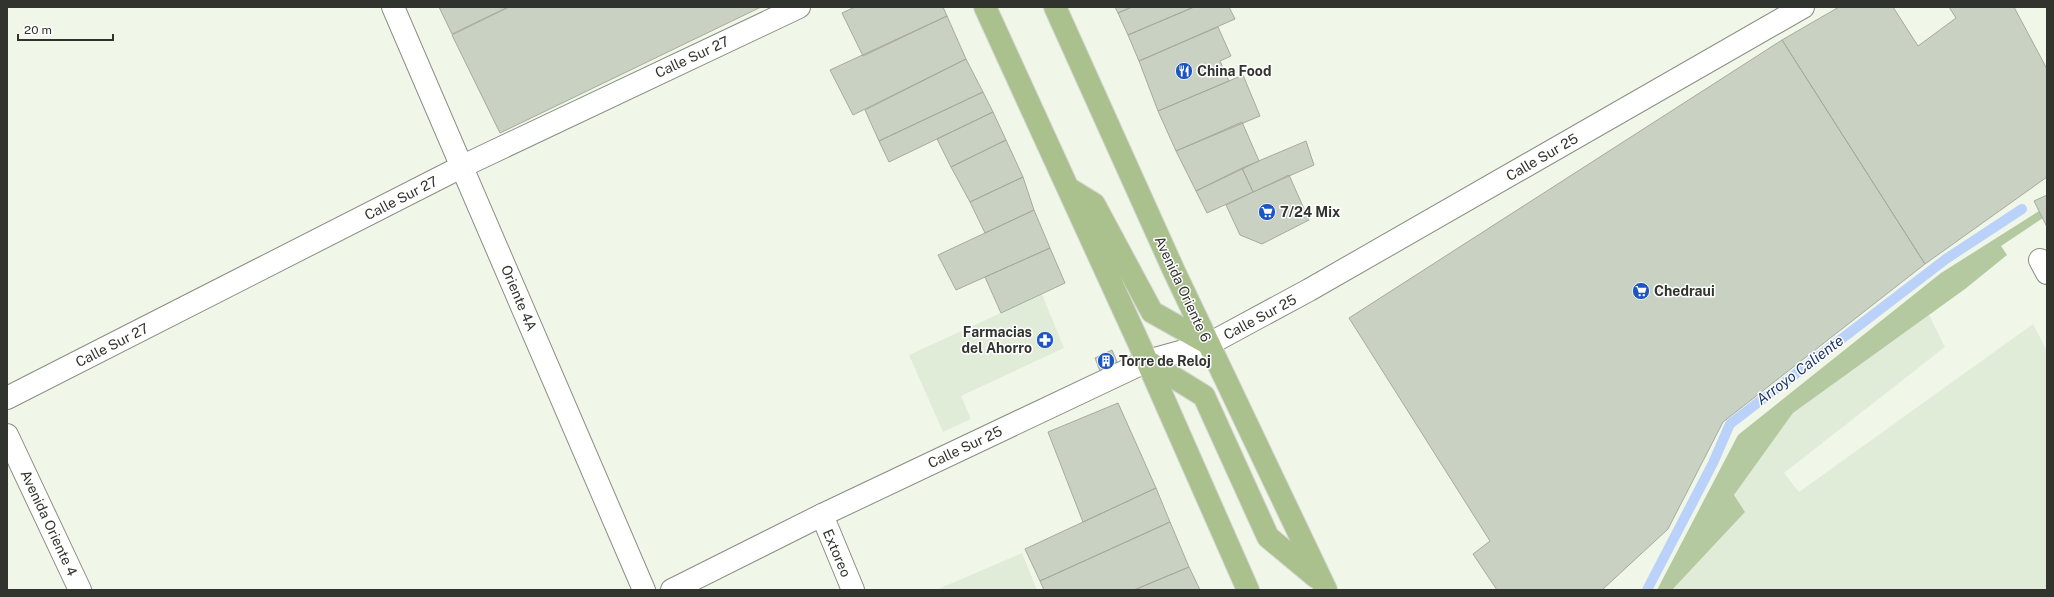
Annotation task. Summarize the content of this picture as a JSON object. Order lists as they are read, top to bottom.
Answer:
{
  "streets": {
    "main road": ["Avenida Oriente 6"],
    "street": [
      "Calle Sur 27",
      "Calle Sur 25",
      "Oriente 4A",
      "Avenida Oriente 4",
      "Extoreo"
    ]
  },
  "crossings": [
    ["Calle Sur 27", "Oriente 4A"],
    ["Calle Sur 25", "Avenida Oriente 6"],
    ["Calle Sur 25", "Extoreo"]
  ],
  "water": ["Arroyo Caliente"],
  "places": {
    "restaurant": ["China Food"],
    "supermarket": ["7/24 Mix", "Chedraui"],
    "pharmacy": ["Farmacias del Ahorro"],
    "building": ["Torre de Reloj"]
  },
  "scale_bar": "20 m"
}
